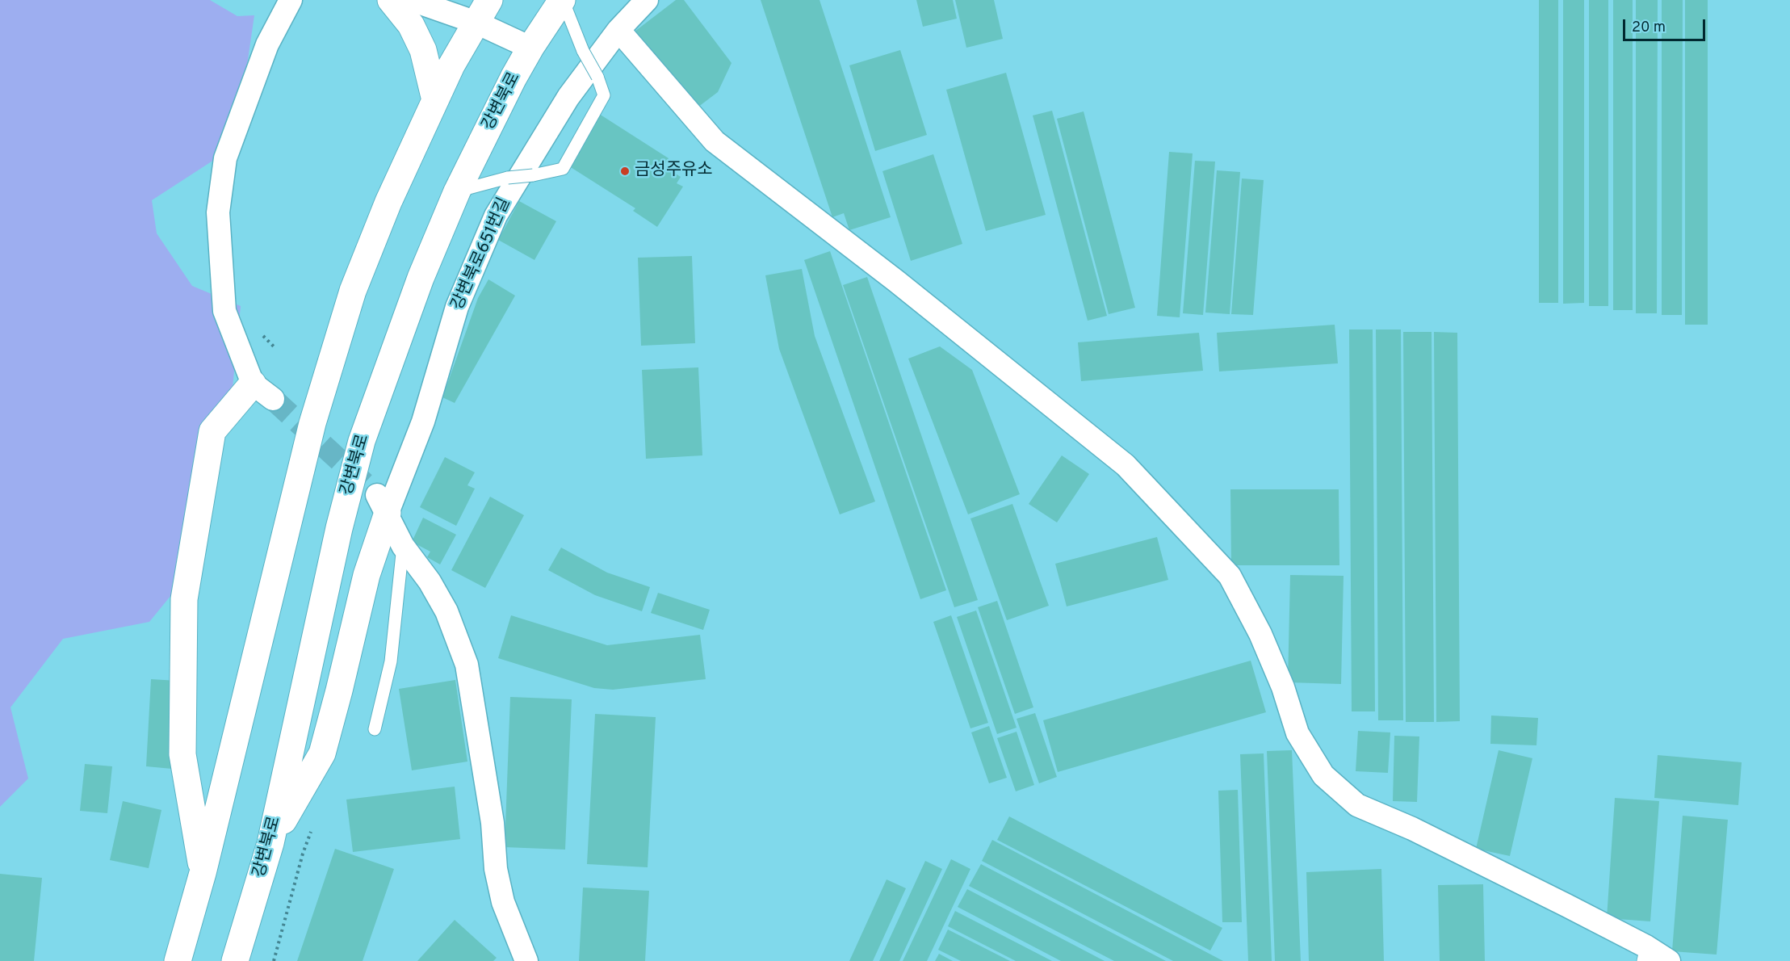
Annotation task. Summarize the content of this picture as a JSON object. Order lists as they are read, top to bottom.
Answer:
{
  "streets": {
    "highway": ["강변북로"],
    "street": ["강변북로651번길"]
  },
  "places": ["금성주유소"],
  "scale_bar": "20 m"
}
